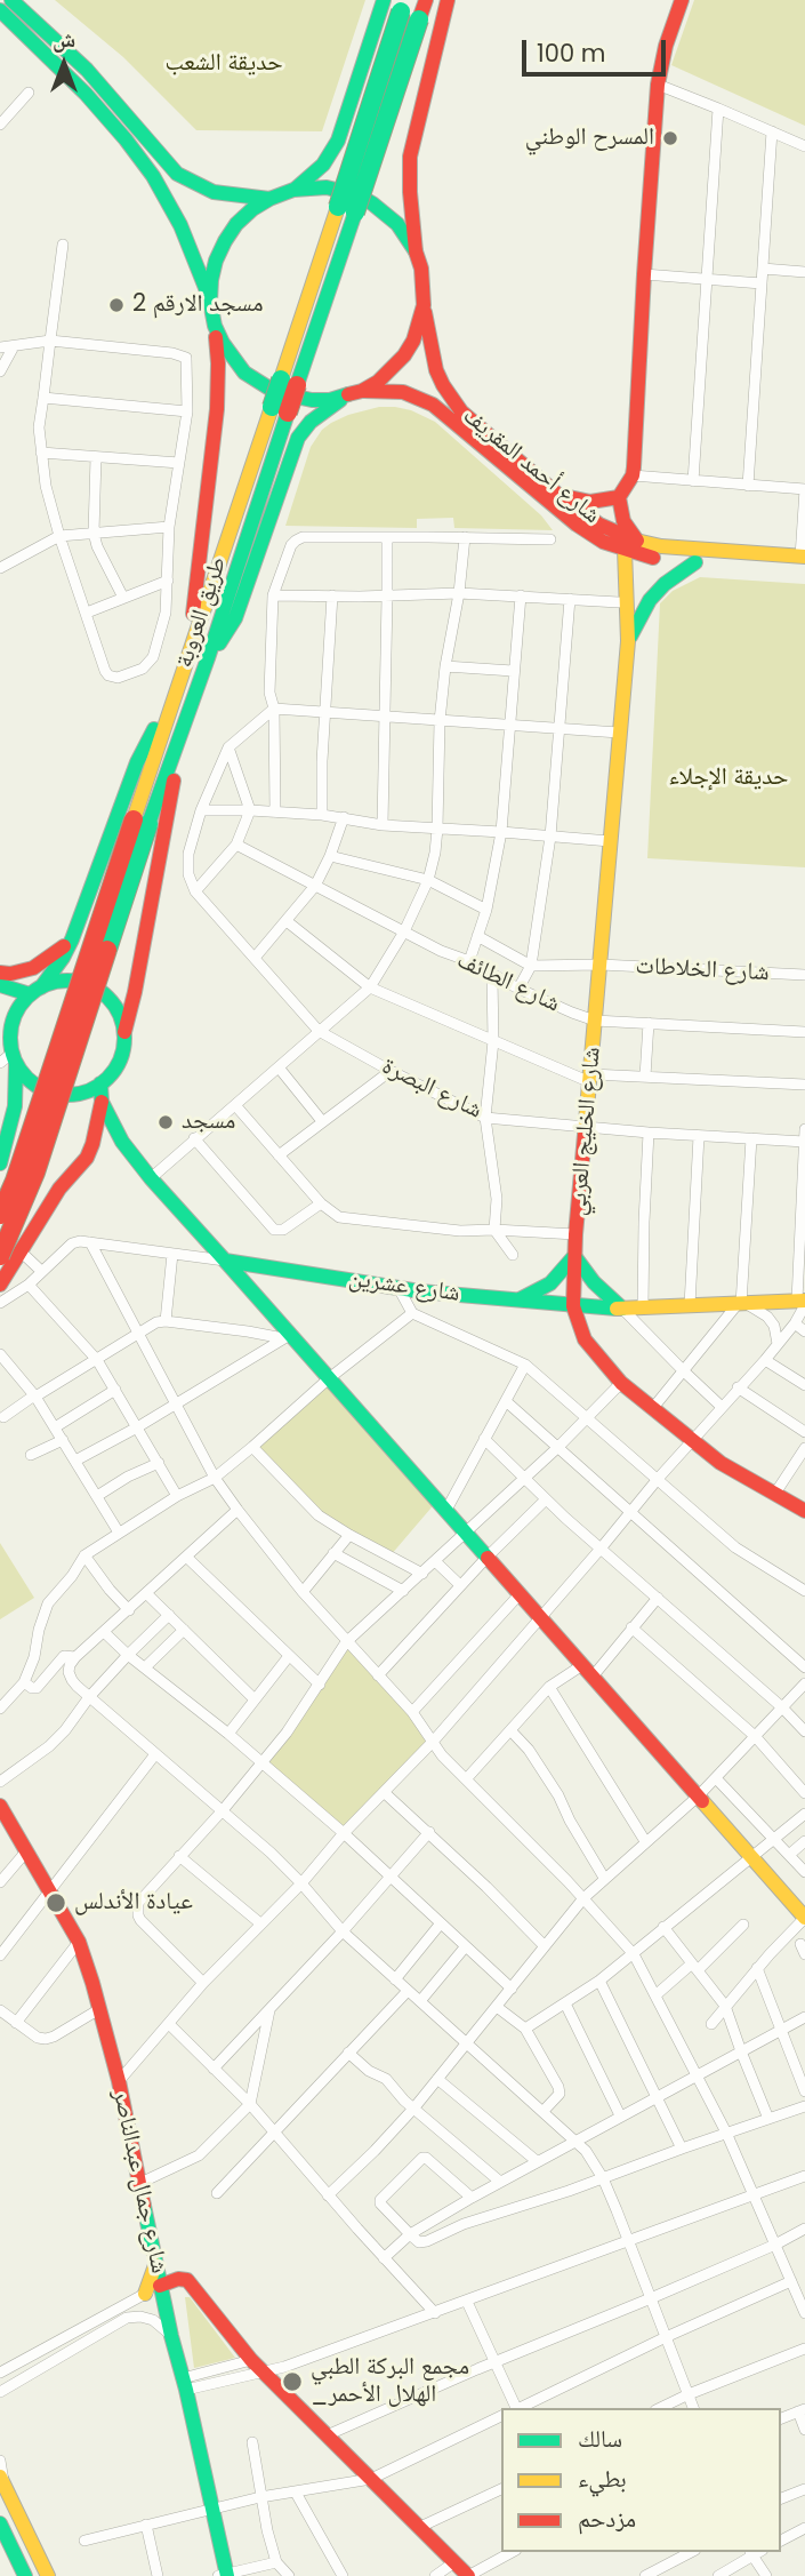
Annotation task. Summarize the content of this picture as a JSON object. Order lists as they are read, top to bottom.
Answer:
{
  "streets": {
    "main road": [
      "شارع أحمد المقريف",
      "طريق العروبة",
      "شارع الخليج العربي",
      "شارع عشرين",
      "شارع جمال عبدالناصر"
    ],
    "street": ["شارع الخلاطات", "شارع الطائف", "شارع البصرة"]
  },
  "crossings": [
    ["شارع أحمد المقريف", "شارع الخليج العربي"],
    ["شارع الخلاطات", "شارع الخليج العربي"],
    ["شارع الطائف", "شارع الخليج العربي"],
    ["شارع البصرة", "شارع الخليج العربي"],
    ["شارع الخليج العربي", "شارع عشرين"]
  ],
  "parks": ["حديقة الشعب", "حديقة الإجلاء"],
  "places": [
    "المسرح الوطني",
    "مسجد الارقم 2",
    "مسجد",
    "عيادة الأندلس",
    "مجمع البركة الطبي _الهلال الأحمر"
  ],
  "legend": ["سالك", "بطيء", "مزدحم"],
  "scale_bar": "100 m",
  "north": "top"
}
